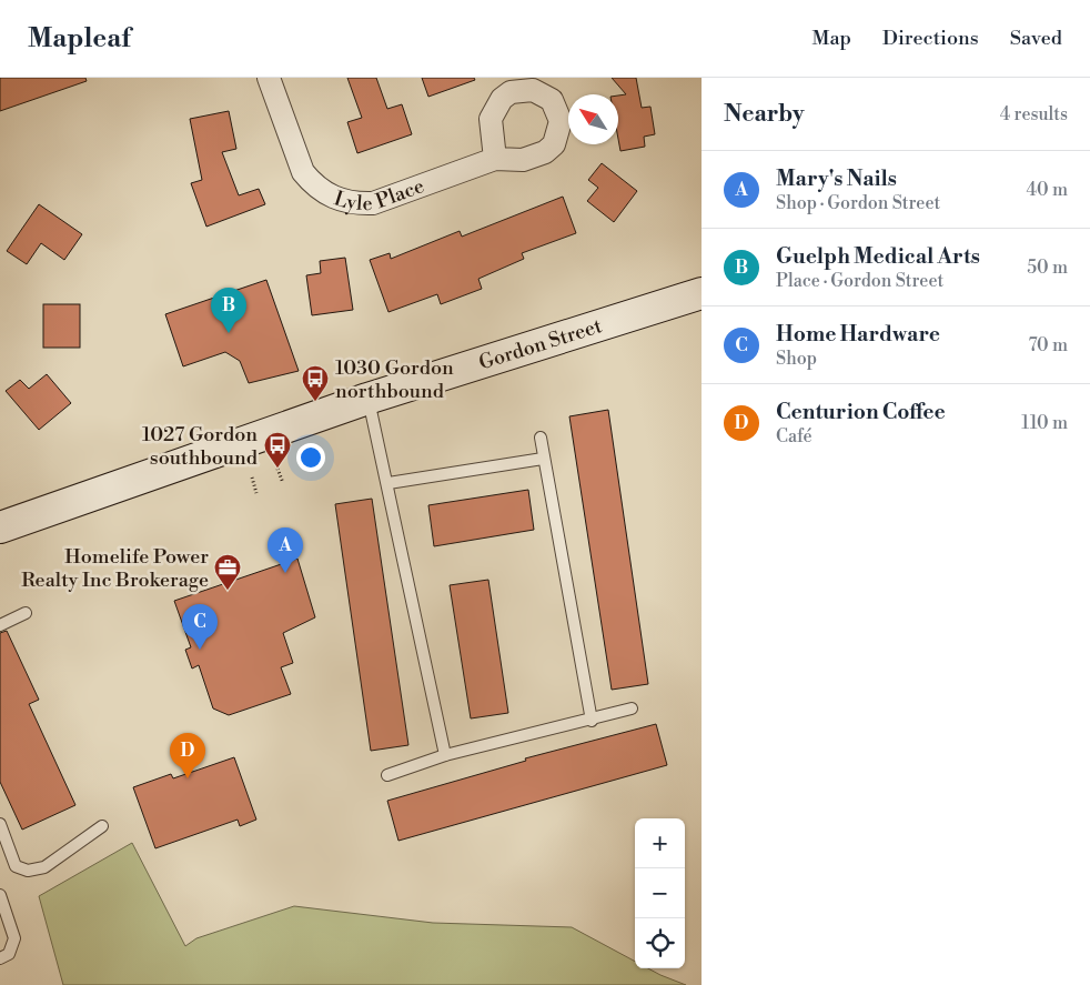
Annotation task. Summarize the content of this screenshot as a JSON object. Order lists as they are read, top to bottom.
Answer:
{
  "streets": {
    "main road": ["Gordon Street"],
    "street": ["Lyle Place"]
  },
  "places": {
    "bus stop": ["1030 Gordon northbound", "1027 Gordon southbound"],
    "office": ["Homelife Power Realty Inc Brokerage"]
  },
  "north": "top left",
  "page": {
    "header": "Mapleaf",
    "nav": ["Map", "Directions", "Saved"],
    "heading": ["Nearby", "4 results"],
    "list": [
      {
        "mark": "A",
        "name": "Mary's Nails",
        "note": "Shop · Gordon Street",
        "value": "40 m"
      },
      {
        "mark": "B",
        "name": "Guelph Medical Arts",
        "note": "Place · Gordon Street",
        "value": "50 m"
      },
      {
        "mark": "C",
        "name": "Home Hardware",
        "note": "Shop",
        "value": "70 m"
      },
      {
        "mark": "D",
        "name": "Centurion Coffee",
        "note": "Café",
        "value": "110 m"
      }
    ],
    "pins": [
      "B",
      "A",
      "C",
      "D"
    ],
    "map_buttons": ["+", "−"]
  }
}
